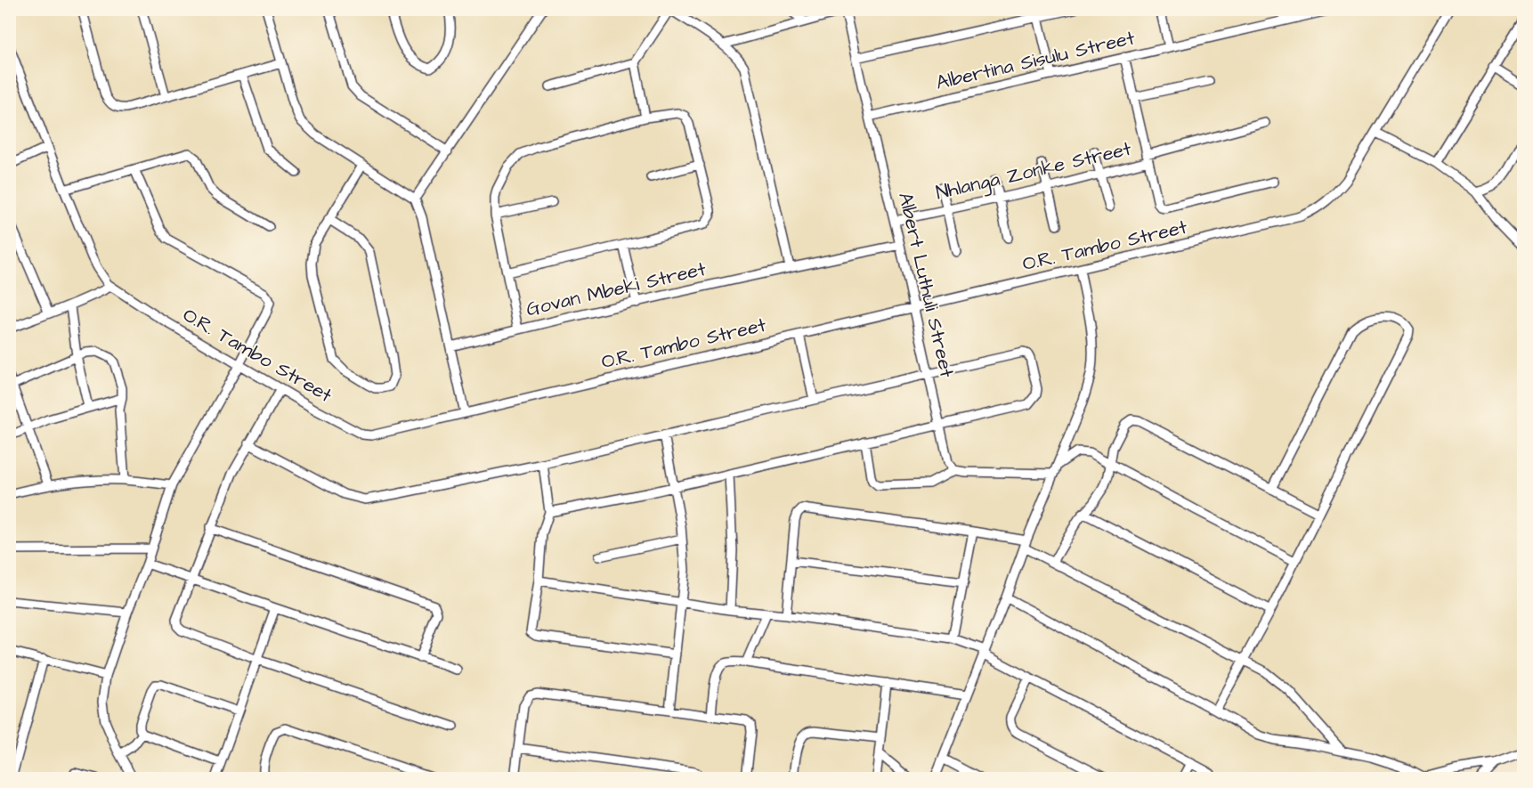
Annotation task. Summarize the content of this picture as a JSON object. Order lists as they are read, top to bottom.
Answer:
{
  "streets": {
    "street": [
      "Albertina Sisulu Street",
      "Nhlanga Zonke Street",
      "O.R. Tambo Street",
      "Albert Luthuli Street",
      "Govan Mbeki Street"
    ]
  },
  "crossings": [
    ["Albertina Sisulu Street", "Nhlanga Zonke Street"],
    ["Albertina Sisulu Street", "Albert Luthuli Street"],
    ["Nhlanga Zonke Street", "Albert Luthuli Street"],
    ["O.R. Tambo Street", "Albert Luthuli Street"],
    ["Albert Luthuli Street", "Govan Mbeki Street"]
  ]
}
